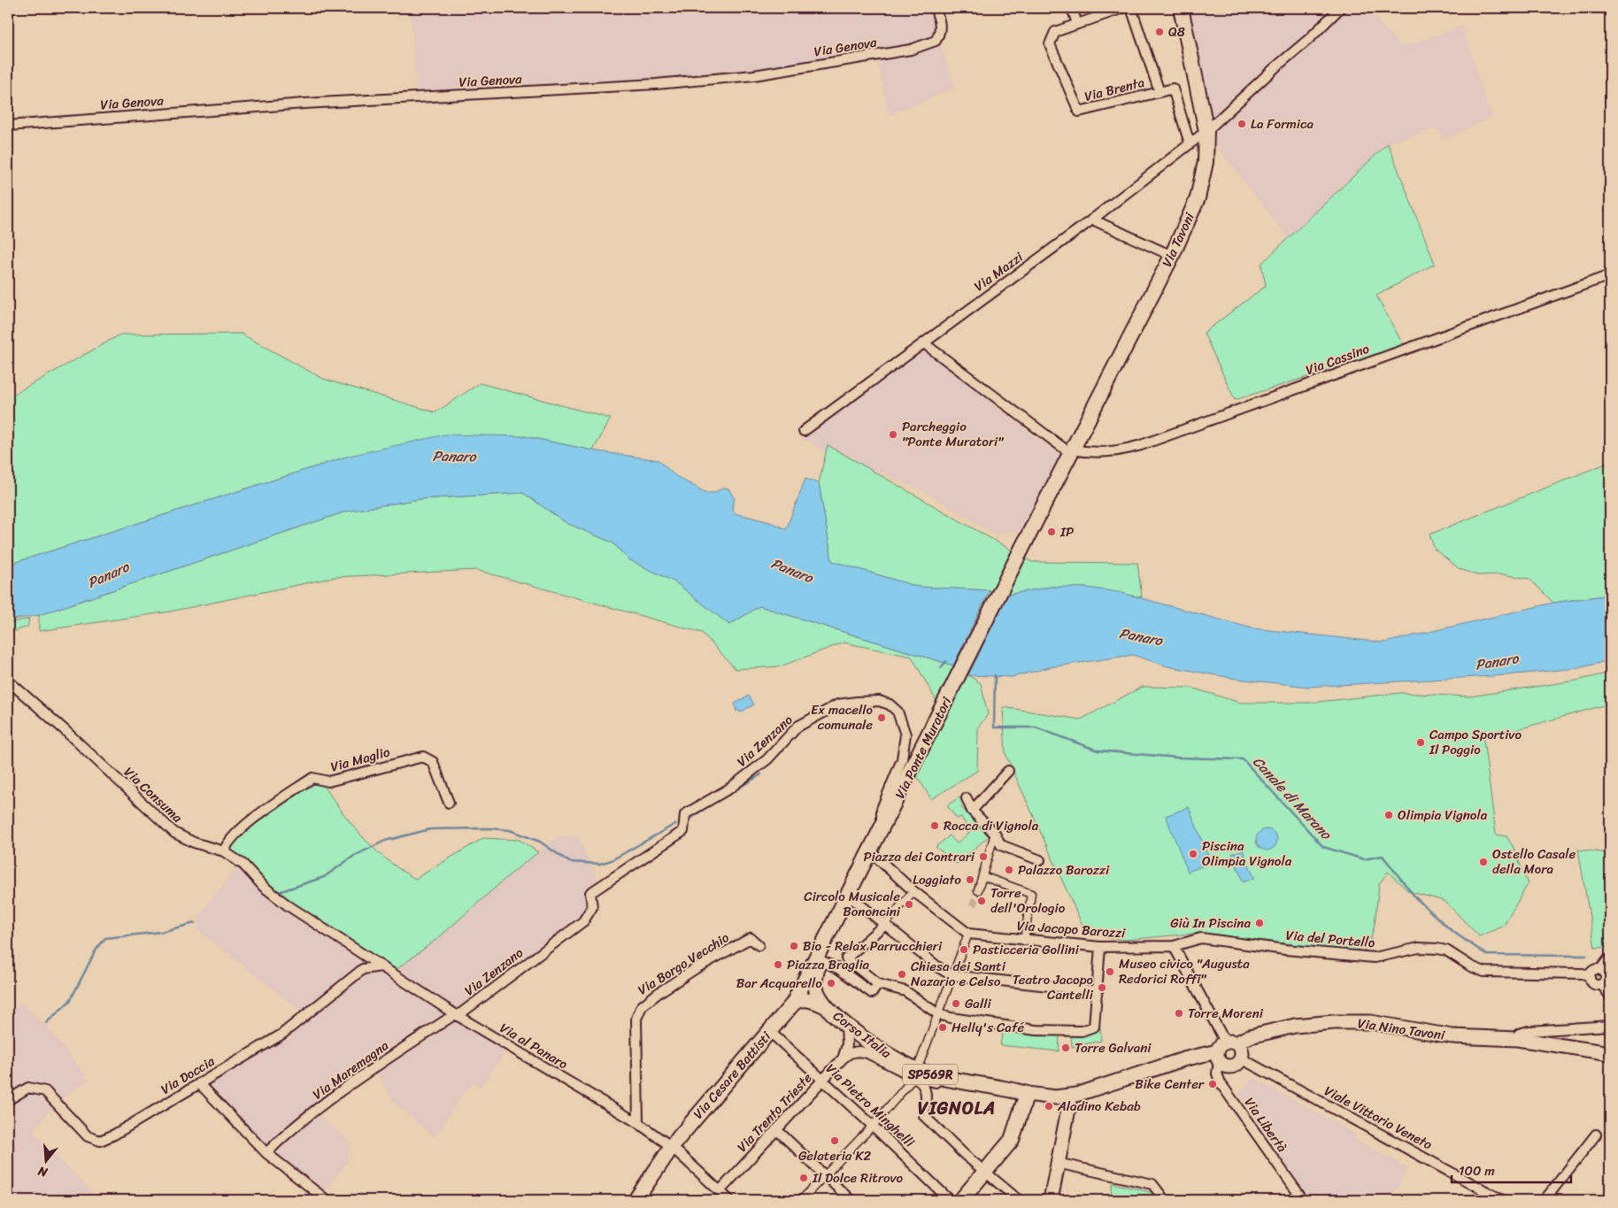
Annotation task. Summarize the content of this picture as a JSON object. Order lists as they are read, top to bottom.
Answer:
{
  "streets": {
    "main road": [
      "Via Tavoni",
      "Via Ponte Muratori",
      "Via Nino Tavoni",
      "Corso Italia",
      "SP569R",
      "Via Cesare Battisti"
    ],
    "street": [
      "Via Genova",
      "Via Brenta",
      "Via Mazzi",
      "Via Cassino",
      "Via Zenzano",
      "Via Maglio",
      "Via Consuma",
      "Via Jacopo Barozzi",
      "Via del Portello",
      "Via Borgo Vecchio",
      "Via al Panaro",
      "Via Maremagna",
      "Via Doccia",
      "Via Pietro Minghelli",
      "Via Trento Trieste",
      "Viale Vittorio Veneto",
      "Via Libertà"
    ]
  },
  "crossings": [
    ["Via Tavoni", "Via Mazzi"],
    ["Via Tavoni", "Via Cassino"],
    ["Via Tavoni", "Via Ponte Muratori"],
    ["Via Zenzano", "Via Ponte Muratori"],
    ["Via Zenzano", "Via al Panaro"],
    ["Via Zenzano", "Via Maremagna"],
    ["Via Ponte Muratori", "Corso Italia"],
    ["Via Ponte Muratori", "Via Cesare Battisti"],
    ["Via Maglio", "Via Consuma"],
    ["Via Consuma", "Via al Panaro"],
    ["Via Consuma", "Via Doccia"],
    ["Via Jacopo Barozzi", "Via del Portello"],
    ["Via Borgo Vecchio", "Via al Panaro"],
    ["Via Nino Tavoni", "Corso Italia"],
    ["Via Nino Tavoni", "Via Libertà"],
    ["Corso Italia", "Via Cesare Battisti"],
    ["Corso Italia", "Via Trento Trieste"],
    ["Via al Panaro", "Via Maremagna"],
    ["Via al Panaro", "Via Doccia"],
    ["Via al Panaro", "Via Cesare Battisti"],
    ["Via al Panaro", "Via Trento Trieste"],
    ["Via Cesare Battisti", "Via Pietro Minghelli"],
    ["Via Pietro Minghelli", "Via Trento Trieste"]
  ],
  "districts": ["VIGNOLA"],
  "water": ["Panaro", "Canale di Marano"],
  "places": [
    "Q8",
    "La Formica",
    "Parcheggio \"Ponte Muratori\"",
    "IP",
    "Ex macello comunale",
    "Campo Sportivo Il Poggio",
    "Olimpia Vignola",
    "Rocca di Vignola",
    "Piscina Olimpia Vignola",
    "Piazza dei Contrari",
    "Ostello Casale della Mora",
    "Palazzo Barozzi",
    "Loggiato",
    "Torre dell'Orologio",
    "Circolo Musicale Bononcini",
    "Giù In Piscina",
    "Bio - Relax Parrucchieri",
    "Pasticceria Gollini",
    "Piazza Braglia",
    "Museo civico \"Augusta Redorici Roffi\"",
    "Chiesa dei Santi Nazario e Celso",
    "Bar Acquarello",
    "Teatro Jacopo Cantelli",
    "Galli",
    "Torre Moreni",
    "Helly's Café",
    "Torre Galvani",
    "Bike Center",
    "Aladino Kebab",
    "Gelateria K2",
    "Il Dolce Ritrovo"
  ],
  "scale_bar": "100 m",
  "north": "bottom"
}
